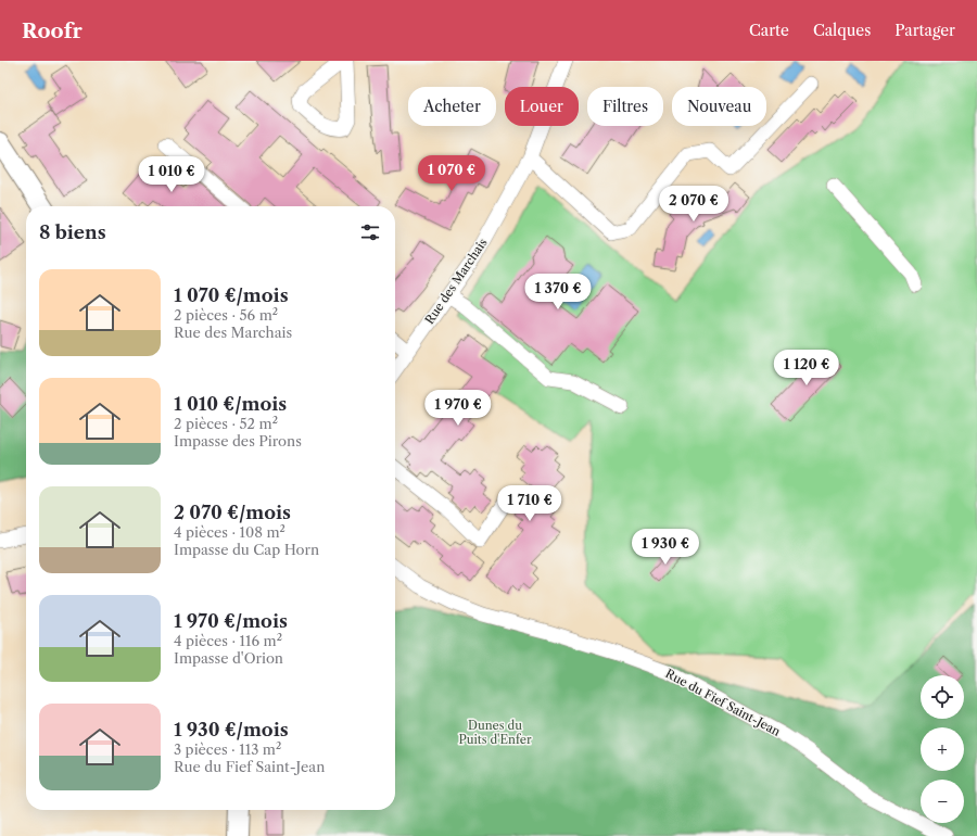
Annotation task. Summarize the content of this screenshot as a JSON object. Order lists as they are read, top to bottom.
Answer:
{
  "streets": {
    "street": ["Rue des Marchais", "Rue du Fief Saint-Jean"]
  },
  "parks": ["Dunes du Puits d'Enfer"],
  "page": {
    "header": "Roofr",
    "nav": ["Carte", "Calques", "Partager"],
    "chip": [
      "Acheter",
      "Louer",
      "Filtres",
      "Nouveau"
    ],
    "price": [
      "1 070 €",
      "1 010 €",
      "2 070 €",
      "1 370 €",
      "1 120 €",
      "1 970 €",
      "1 710 €",
      "1 930 €"
    ],
    "heading": "8 biens",
    "list": [
      {
        "name": "1 070 €/mois",
        "note": "2 pièces · 56 m² · Rue des Marchais"
      },
      {
        "name": "1 010 €/mois",
        "note": "2 pièces · 52 m² · Impasse des Pirons"
      },
      {
        "name": "2 070 €/mois",
        "note": "4 pièces · 108 m² · Impasse du Cap Horn"
      },
      {
        "name": "1 970 €/mois",
        "note": "4 pièces · 116 m² · Impasse d'Orion"
      },
      {
        "name": "1 930 €/mois",
        "note": "3 pièces · 113 m² · Rue du Fief Saint-Jean"
      }
    ],
    "map_buttons": ["+", "−"]
  }
}
